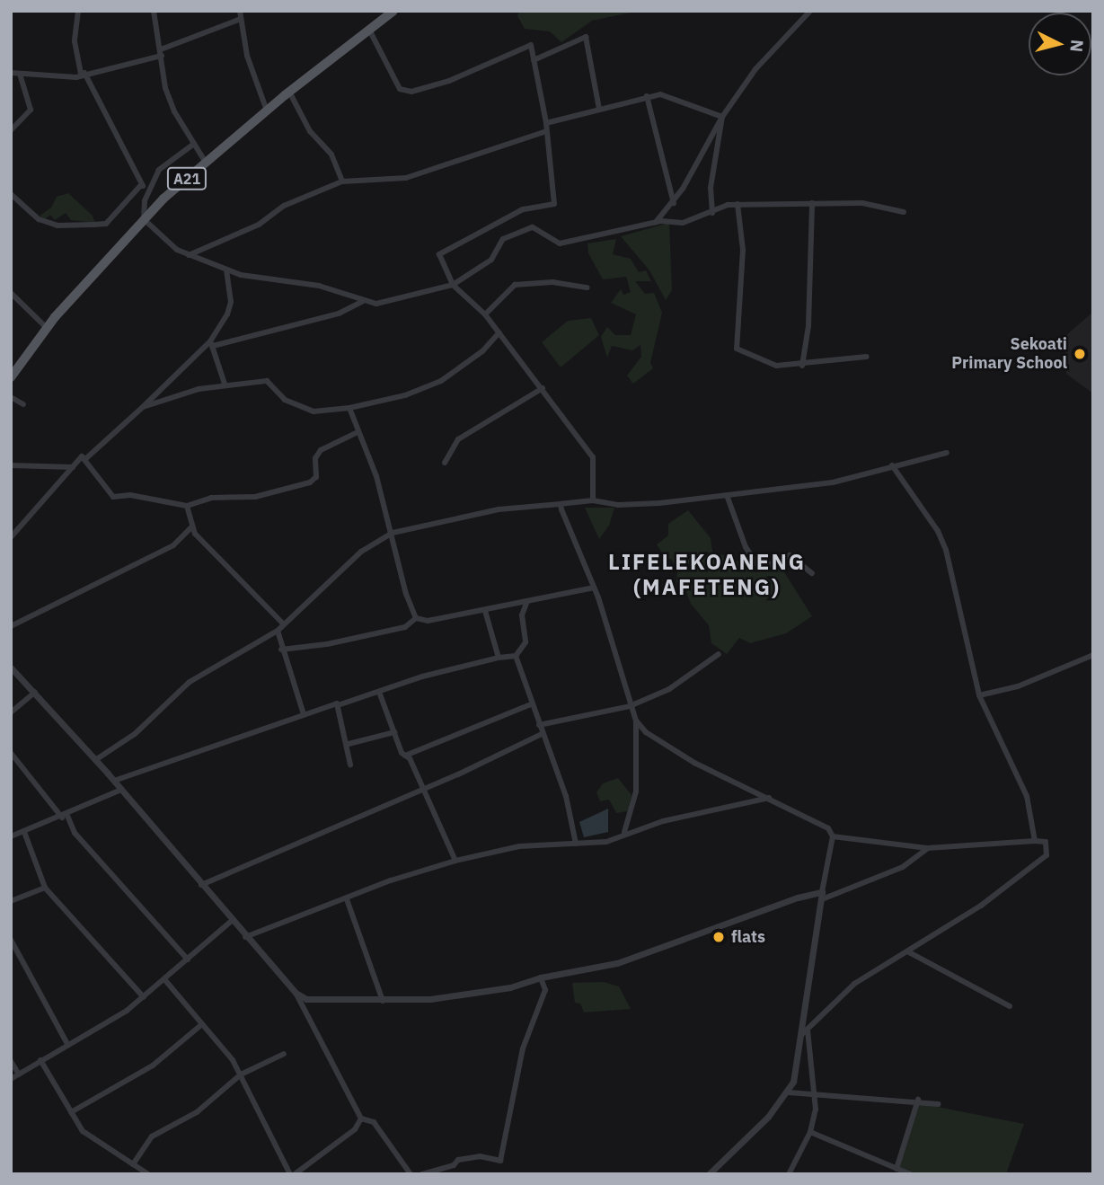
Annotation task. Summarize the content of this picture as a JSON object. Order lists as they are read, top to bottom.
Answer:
{
  "streets": {
    "main road": ["A21"]
  },
  "districts": ["LIFELEKOANENG (MAFETENG)"],
  "places": ["Sekoati Primary School", "flats"],
  "north": "right"
}
